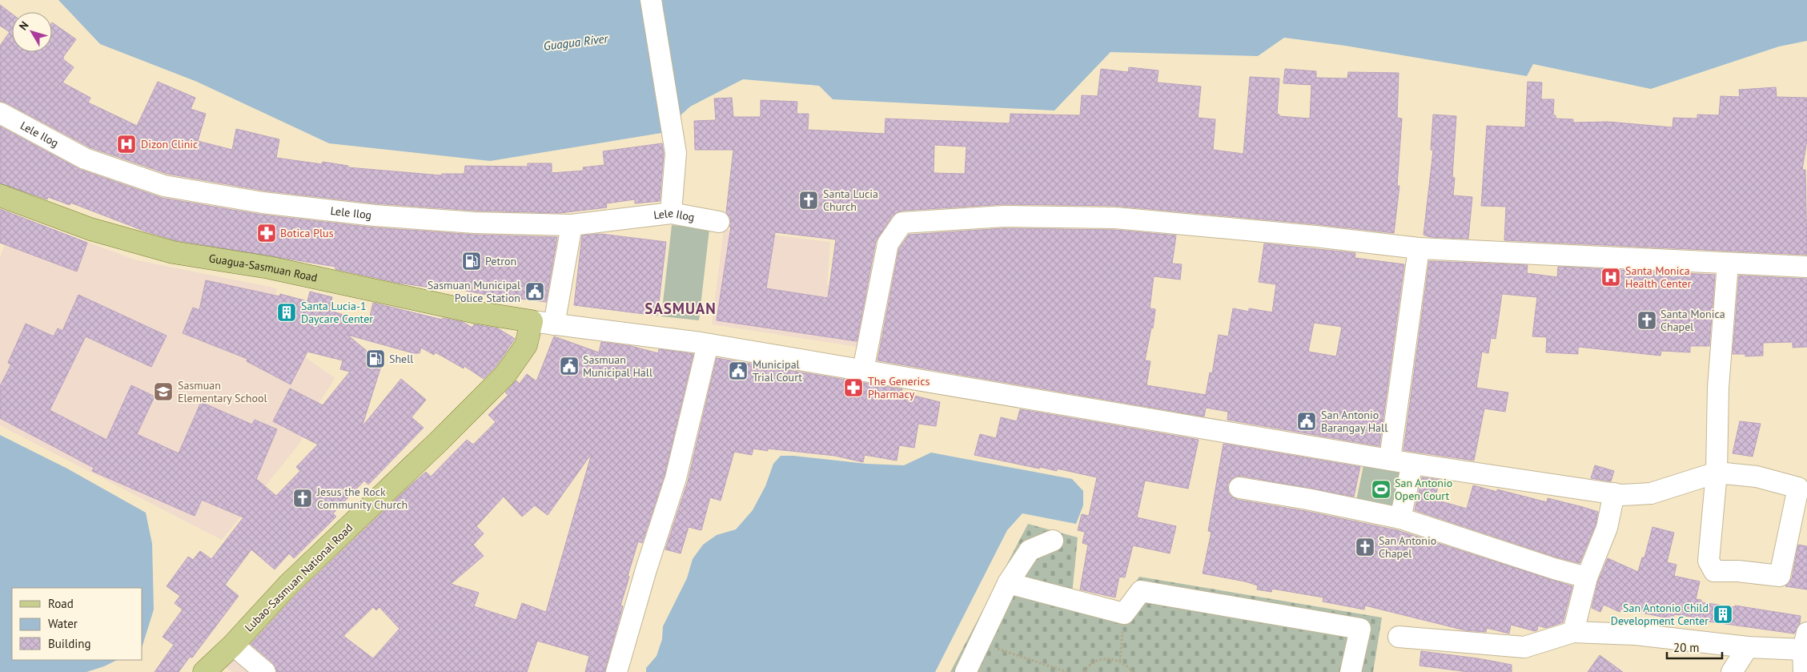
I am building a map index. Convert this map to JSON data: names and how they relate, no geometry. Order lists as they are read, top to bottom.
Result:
{
  "streets": {
    "main road": ["Guagua-Sasmuan Road", "Lubao-Sasmuan National Road"],
    "street": ["Lele Ilog"]
  },
  "crossings": [
    ["Guagua-Sasmuan Road", "Lubao-Sasmuan National Road"]
  ],
  "districts": ["SASMUAN"],
  "water": ["Guagua River"],
  "places": {
    "hospital": ["Dizon Clinic", "Santa Monica Health Center"],
    "church": [
      "Santa Lucia Church",
      "Santa Monica Chapel",
      "Jesus the Rock Community Church",
      "San Antonio Chapel"
    ],
    "pharmacy": ["Botica Plus", "The Generics Pharmacy"],
    "fuel station": ["Petron", "Shell"],
    "public building": [
      "Sasmuan Municipal Police Station",
      "Sasmuan Municipal Hall",
      "Municipal Trial Court",
      "San Antonio Barangay Hall"
    ],
    "building": ["Santa Lucia-1 Daycare Center", "San Antonio Child Development Center"],
    "school or university": ["Sasmuan Elementary School"],
    "sports": ["San Antonio Open Court"]
  },
  "legend": ["Road", "Water", "Building"],
  "scale_bar": "20 m",
  "north": "top left"
}
